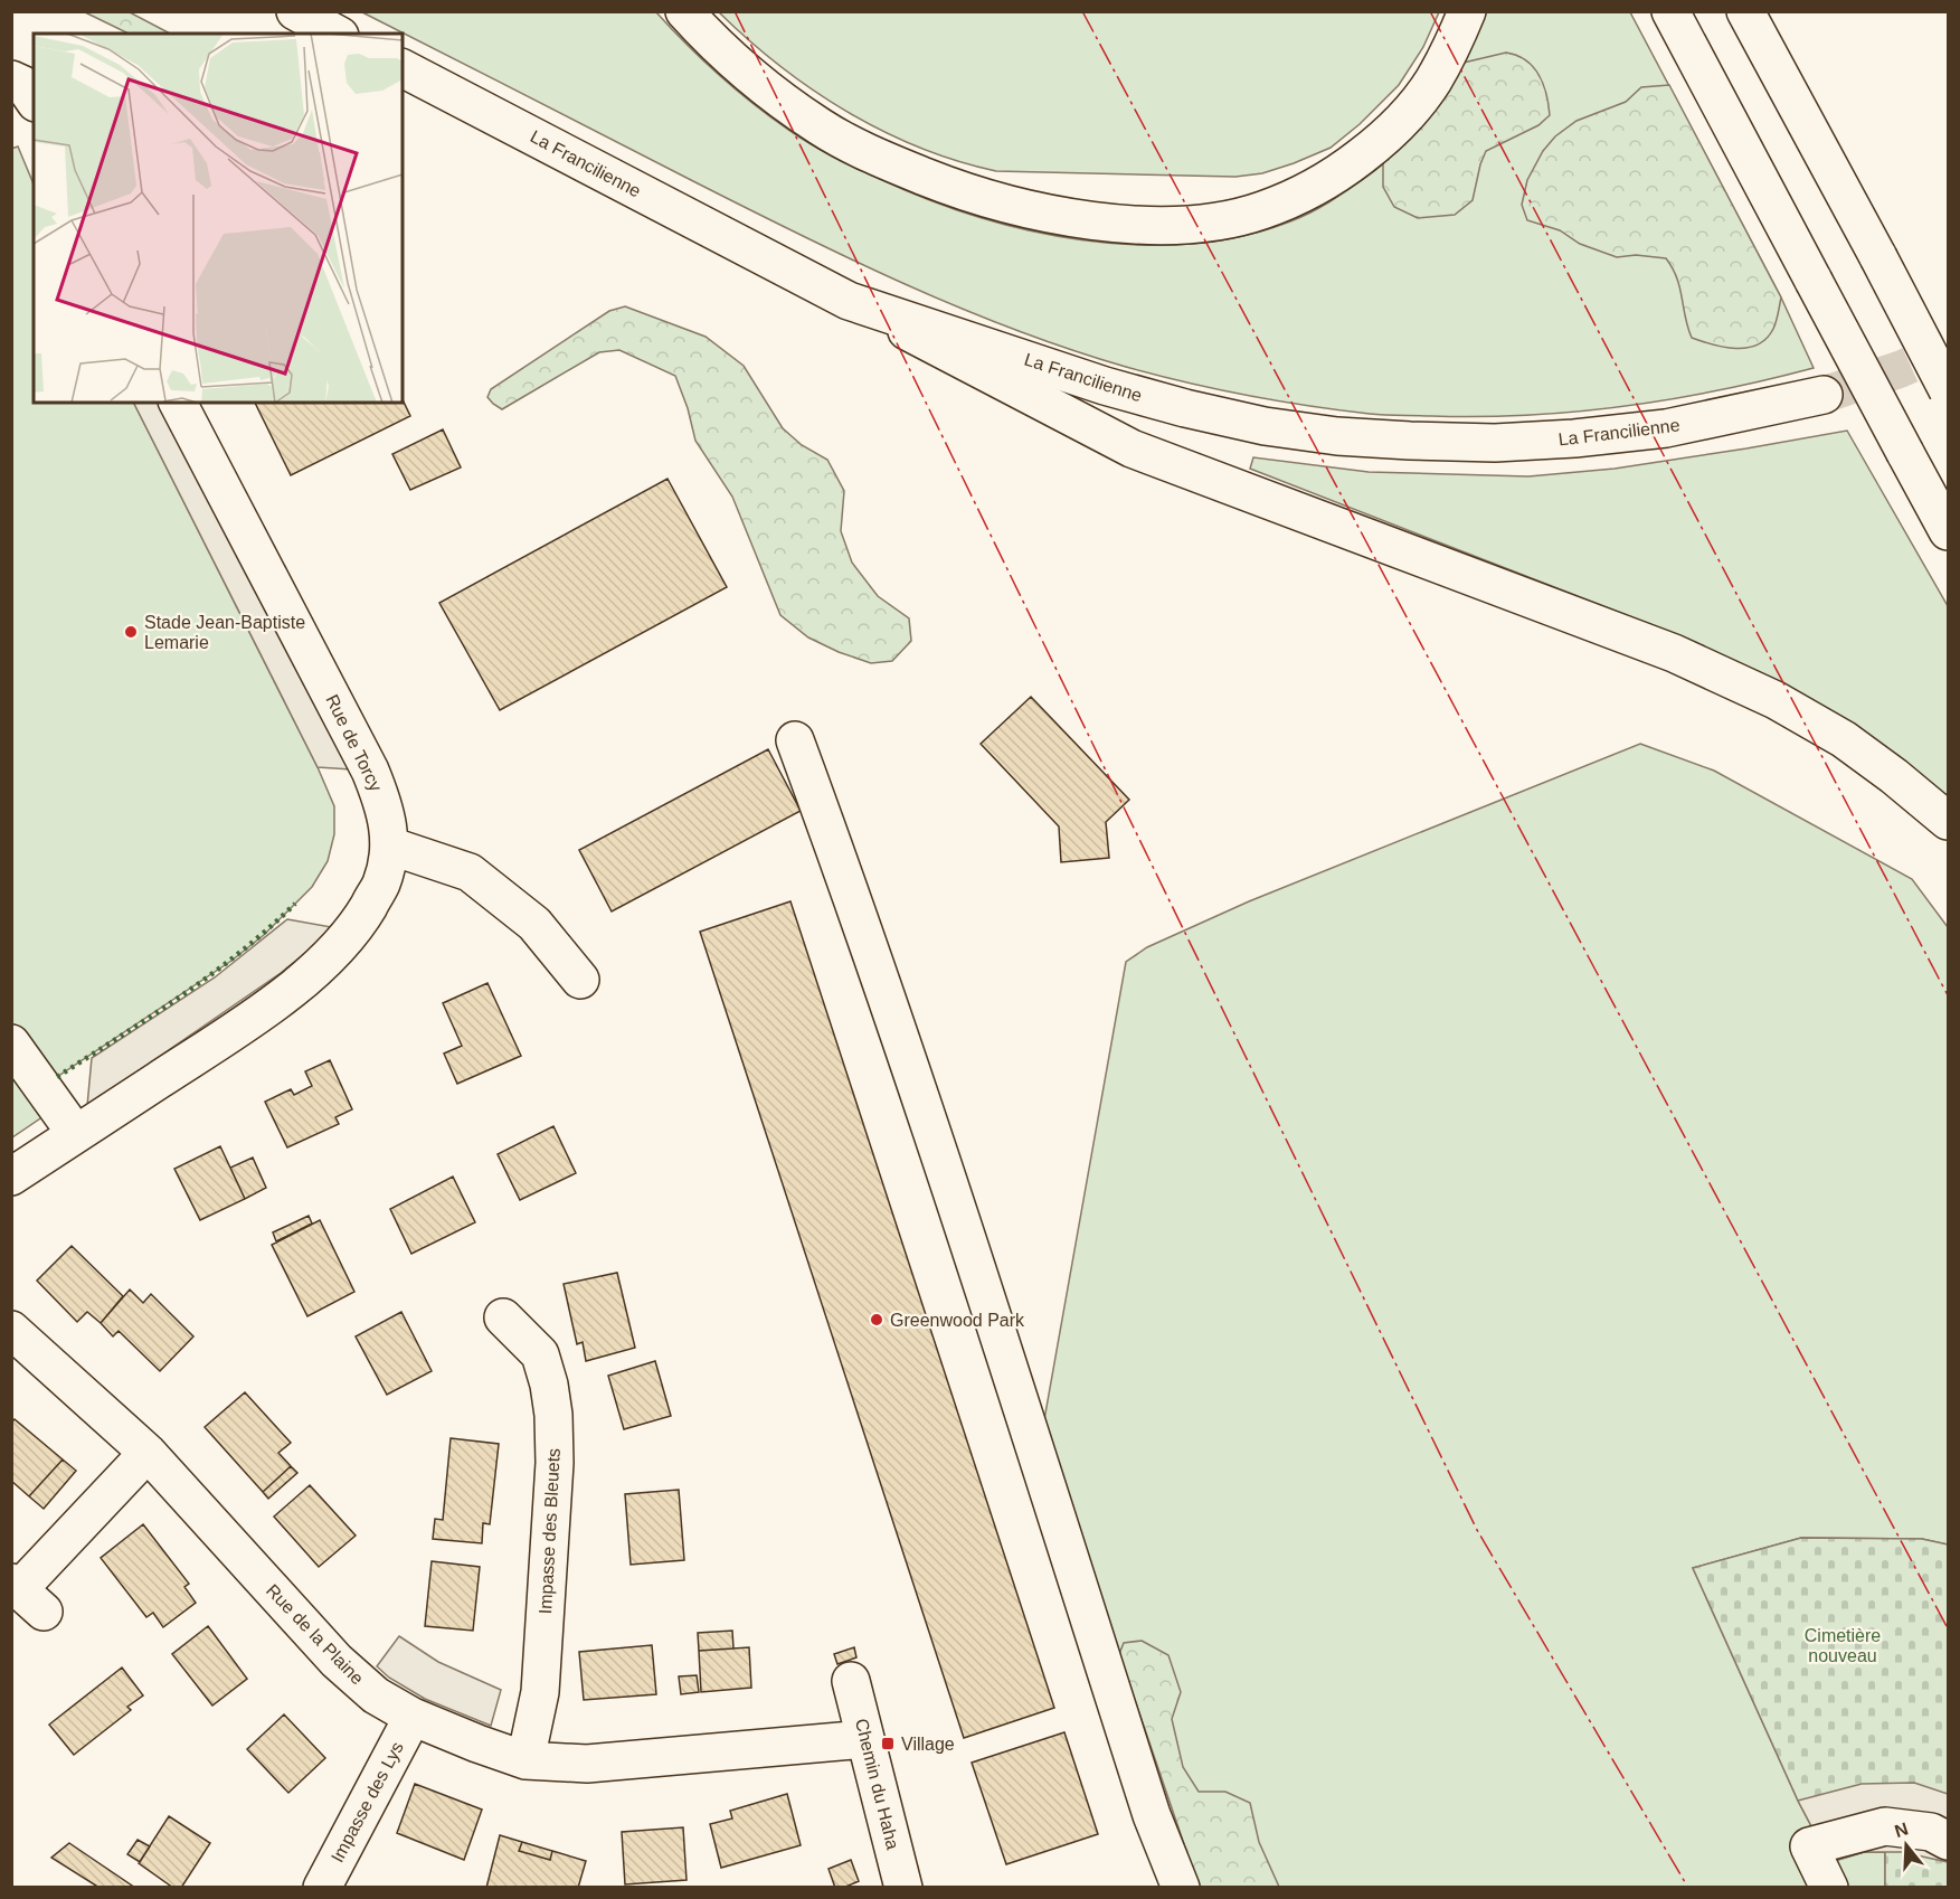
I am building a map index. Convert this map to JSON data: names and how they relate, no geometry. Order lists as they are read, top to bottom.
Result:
{
  "streets": {
    "main road": [
      "La Francilienne",
      "Rue de Torcy",
      "Impasse des Bleuets",
      "Rue de la Plaine",
      "Chemin du Haha",
      "Impasse des Lys"
    ]
  },
  "crossings": [
    ["Impasse des Bleuets", "Rue de la Plaine"],
    ["Rue de la Plaine", "Chemin du Haha"],
    ["Rue de la Plaine", "Impasse des Lys"]
  ],
  "parks": ["Cimetière nouveau"],
  "places": {
    "other": ["Stade Jean-Baptiste Lemarie", "Greenwood Park"],
    "transit": ["Village"]
  },
  "north": "top"
}
